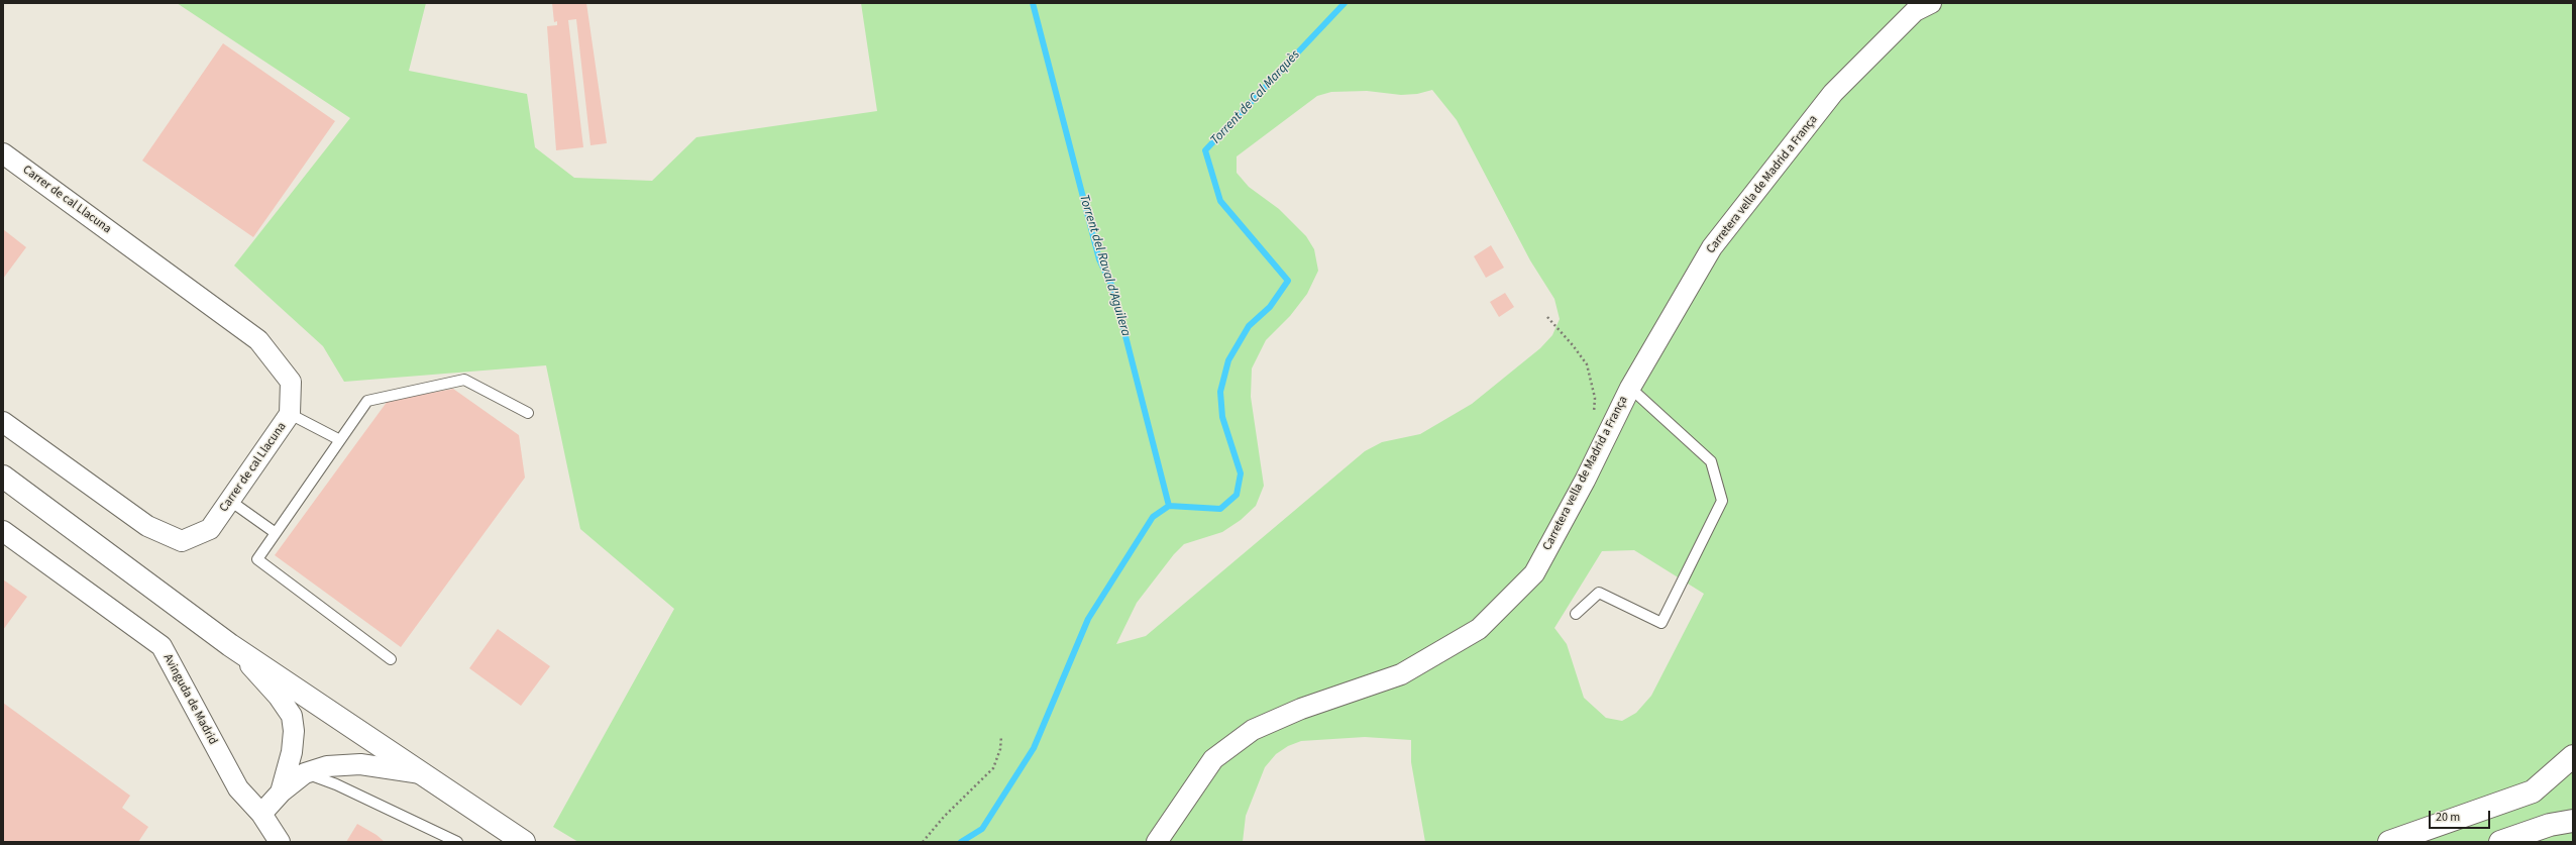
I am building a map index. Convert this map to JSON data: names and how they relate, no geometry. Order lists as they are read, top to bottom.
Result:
{
  "streets": {
    "street": ["Carretera vella de Madrid a França", "Carrer de cal Llacuna", "Avinguda de Madrid"]
  },
  "water": ["Torrent de Cal Marquès", "Torrent del Raval d'Aguilera"],
  "scale_bar": "20 m"
}
